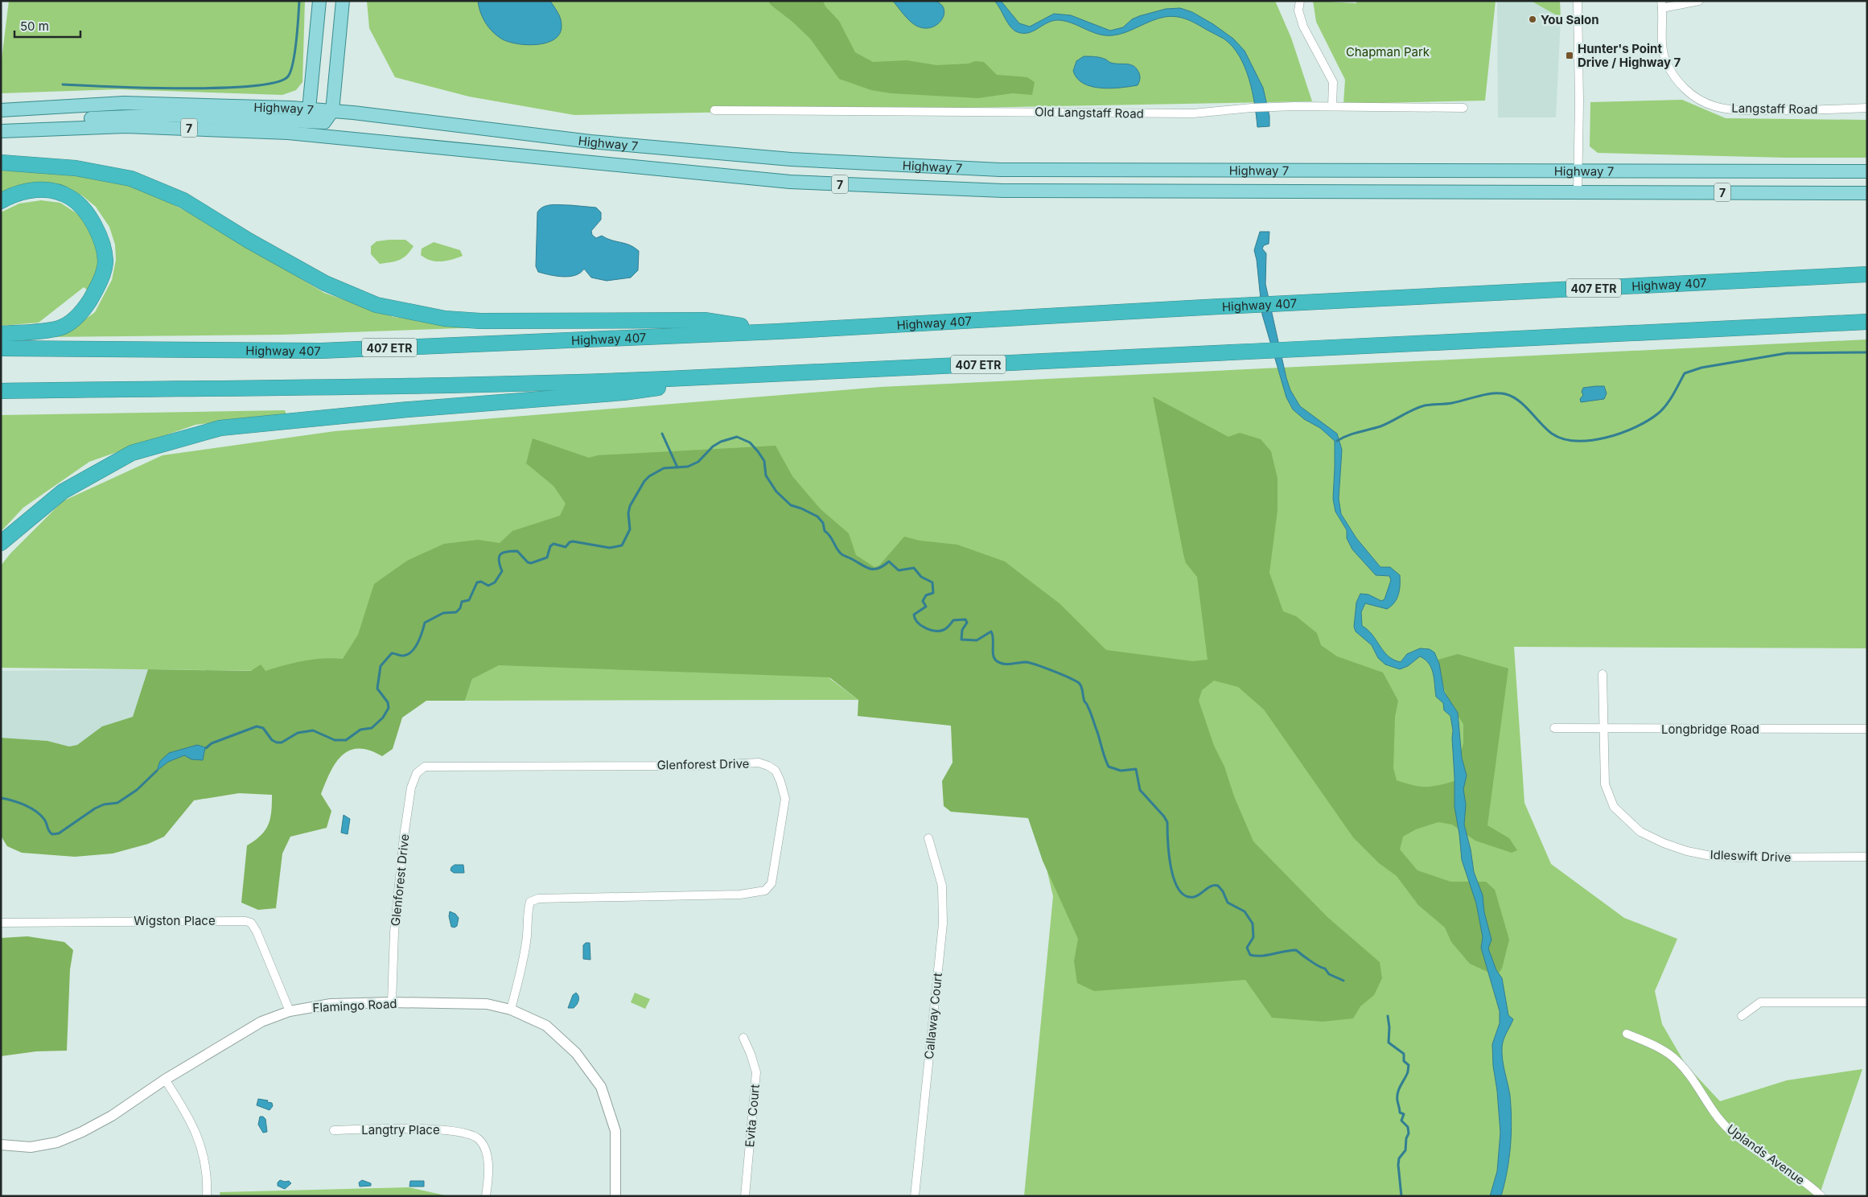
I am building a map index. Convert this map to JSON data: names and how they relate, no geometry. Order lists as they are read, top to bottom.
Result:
{
  "streets": {
    "highway": ["Highway 407", "407 ETR"],
    "main road": ["Highway 7", "7"],
    "street": [
      "Langstaff Road",
      "Old Langstaff Road",
      "Longbridge Road",
      "Glenforest Drive",
      "Idleswift Drive",
      "Wigston Place",
      "Flamingo Road",
      "Callaway Court",
      "Evita Court",
      "Langtry Place",
      "Uplands Avenue"
    ]
  },
  "crossings": [
    ["Longbridge Road", "Idleswift Drive"],
    ["Glenforest Drive", "Flamingo Road"],
    ["Wigston Place", "Flamingo Road"]
  ],
  "parks": ["Chapman Park"],
  "places": {
    "other": ["You Salon"],
    "transit": ["Hunter's Point Drive / Highway 7"]
  },
  "scale_bar": "50 m"
}
